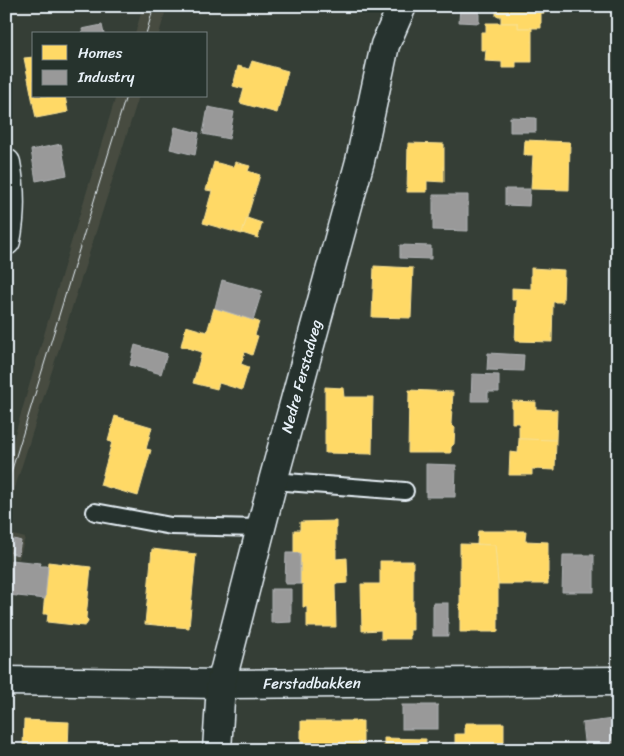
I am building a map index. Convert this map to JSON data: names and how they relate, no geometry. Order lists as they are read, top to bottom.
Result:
{
  "streets": {
    "street": ["Nedre Ferstadveg", "Ferstadbakken"]
  },
  "crossings": [
    ["Nedre Ferstadveg", "Ferstadbakken"]
  ],
  "legend": ["Homes", "Industry"]
}
